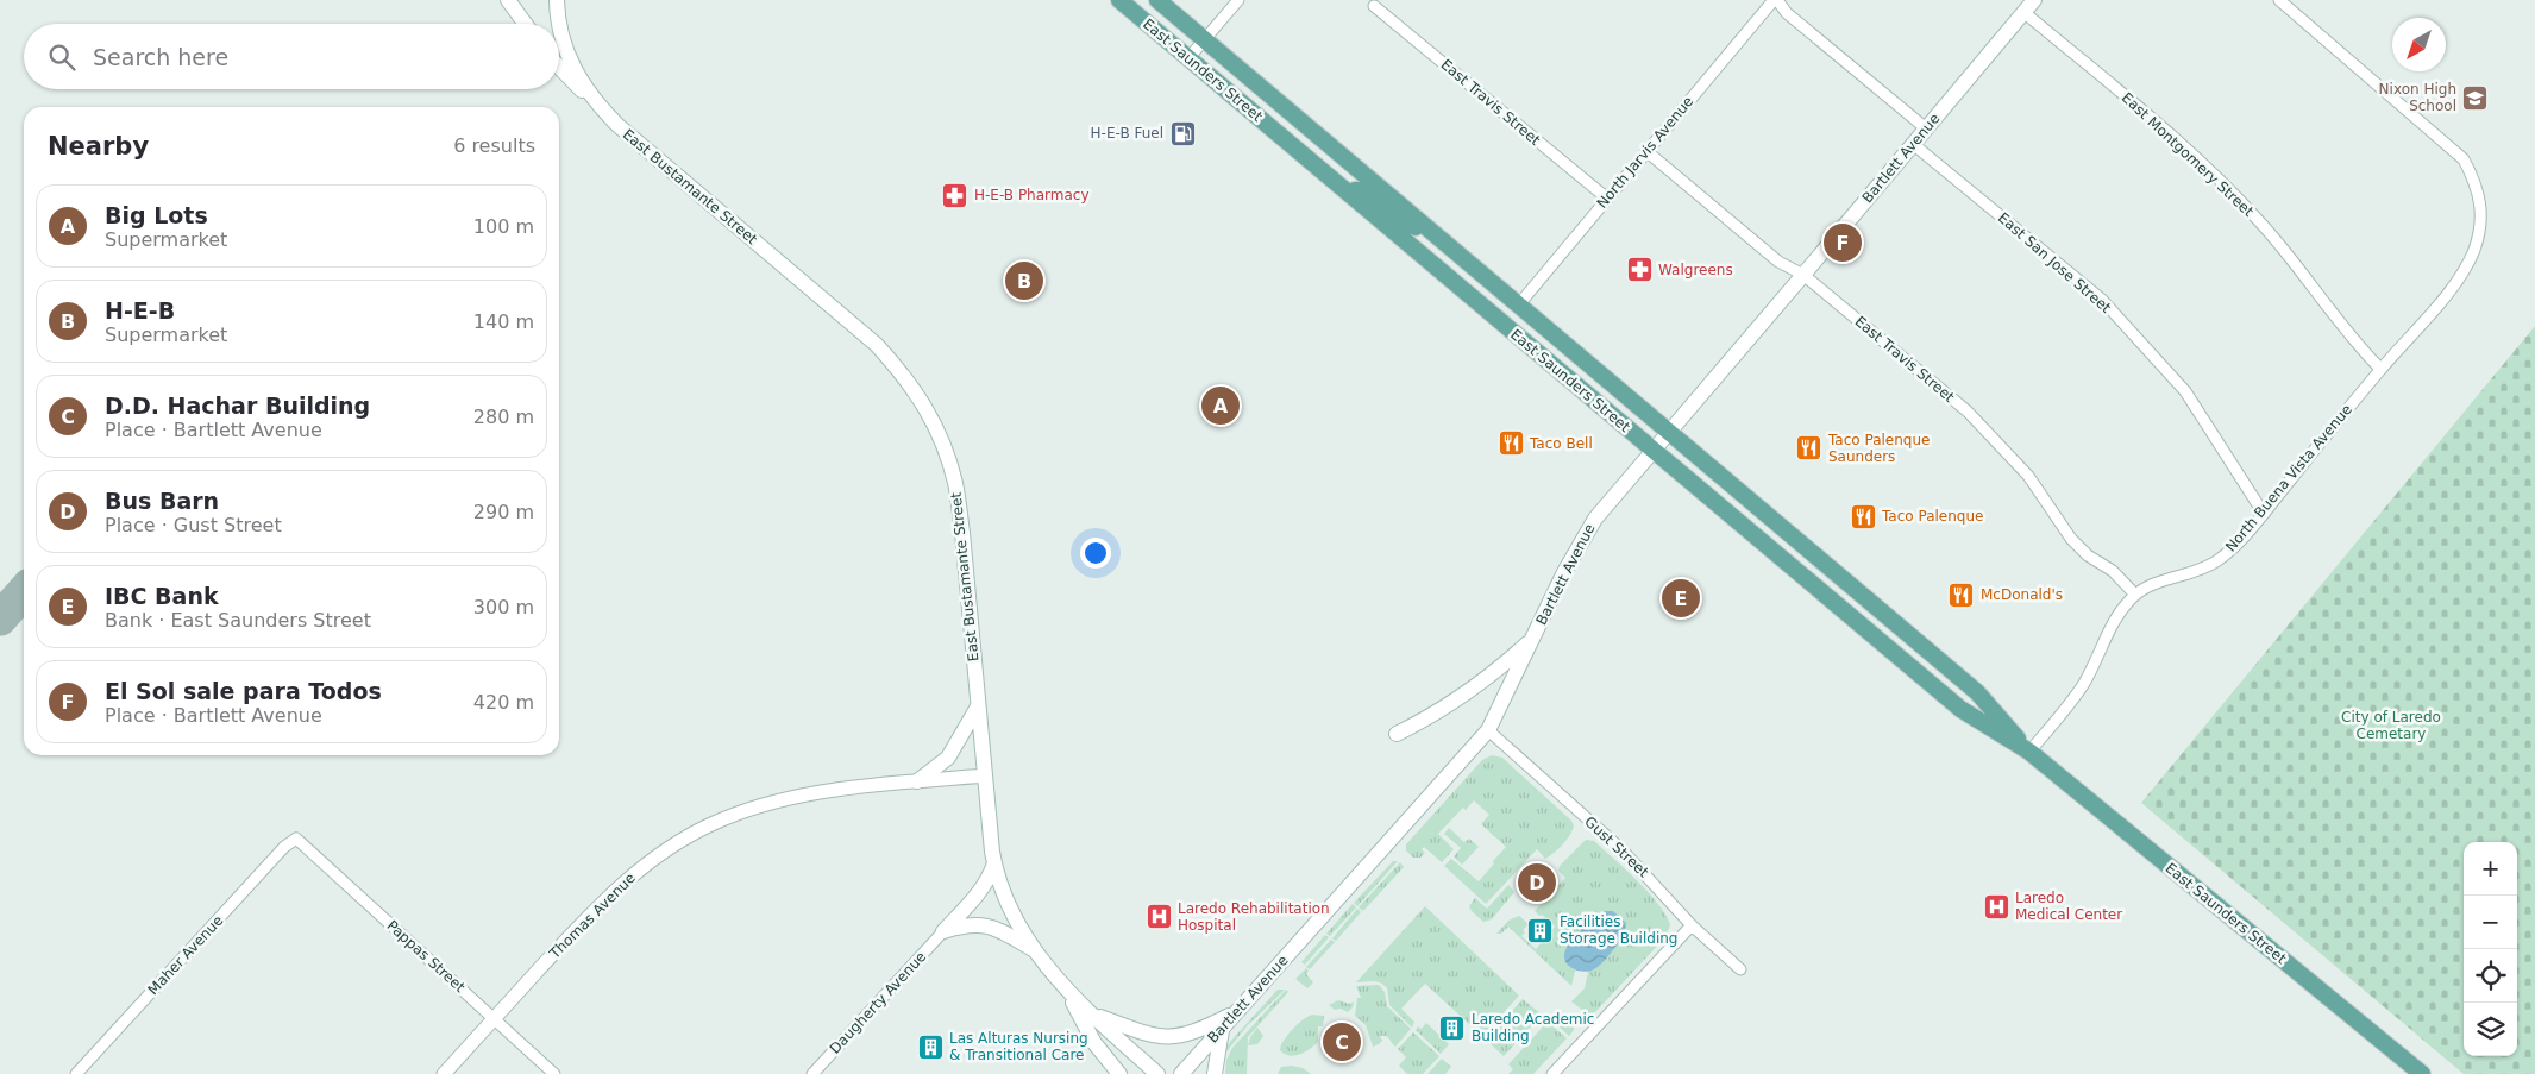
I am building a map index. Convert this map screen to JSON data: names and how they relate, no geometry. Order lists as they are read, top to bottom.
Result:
{
  "streets": {
    "main road": ["East Saunders Street", "Bartlett Avenue", "East Bustamante Street"],
    "street": [
      "East Travis Street",
      "North Jarvis Avenue",
      "East Montgomery Street",
      "East San Jose Street",
      "North Buena Vista Avenue",
      "Gust Street",
      "Thomas Avenue",
      "Maher Avenue",
      "Pappas Street",
      "Daugherty Avenue"
    ]
  },
  "crossings": [
    ["East Saunders Street", "North Jarvis Avenue"],
    ["East Saunders Street", "Bartlett Avenue"],
    ["East Saunders Street", "North Buena Vista Avenue"],
    ["East Travis Street", "North Jarvis Avenue"],
    ["East Travis Street", "Bartlett Avenue"],
    ["East Travis Street", "North Buena Vista Avenue"],
    ["East Montgomery Street", "Bartlett Avenue"],
    ["East Montgomery Street", "North Buena Vista Avenue"],
    ["Bartlett Avenue", "East San Jose Street"],
    ["Bartlett Avenue", "Gust Street"],
    ["East Bustamante Street", "Thomas Avenue"],
    ["East San Jose Street", "North Buena Vista Avenue"],
    ["Thomas Avenue", "Pappas Street"],
    ["Maher Avenue", "Pappas Street"]
  ],
  "parks": ["City of Laredo Cemetary"],
  "places": {
    "school or university": ["Nixon High School"],
    "fuel station": ["H-E-B Fuel"],
    "pharmacy": ["H-E-B Pharmacy", "Walgreens"],
    "restaurant": [
      "Taco Bell",
      "Taco Palenque Saunders",
      "Taco Palenque",
      "McDonald's"
    ],
    "hospital": ["Laredo Medical Center", "Laredo Rehabilitation Hospital"],
    "building": ["Facilities Storage Building", "Laredo Academic Building", "Las Alturas Nursing & Transitional Care"]
  },
  "north": "bottom left",
  "page": {
    "search": "Search here",
    "heading": ["Nearby", "6 results"],
    "list": [
      {
        "mark": "A",
        "name": "Big Lots",
        "note": "Supermarket",
        "value": "100 m"
      },
      {
        "mark": "B",
        "name": "H-E-B",
        "note": "Supermarket",
        "value": "140 m"
      },
      {
        "mark": "C",
        "name": "D.D. Hachar Building",
        "note": "Place · Bartlett Avenue",
        "value": "280 m"
      },
      {
        "mark": "D",
        "name": "Bus Barn",
        "note": "Place · Gust Street",
        "value": "290 m"
      },
      {
        "mark": "E",
        "name": "IBC Bank",
        "note": "Bank · East Saunders Street",
        "value": "300 m"
      },
      {
        "mark": "F",
        "name": "El Sol sale para Todos",
        "note": "Place · Bartlett Avenue",
        "value": "420 m"
      }
    ],
    "pins": [
      "F",
      "B",
      "A",
      "E",
      "D",
      "C"
    ],
    "map_buttons": ["+", "−"]
  }
}
